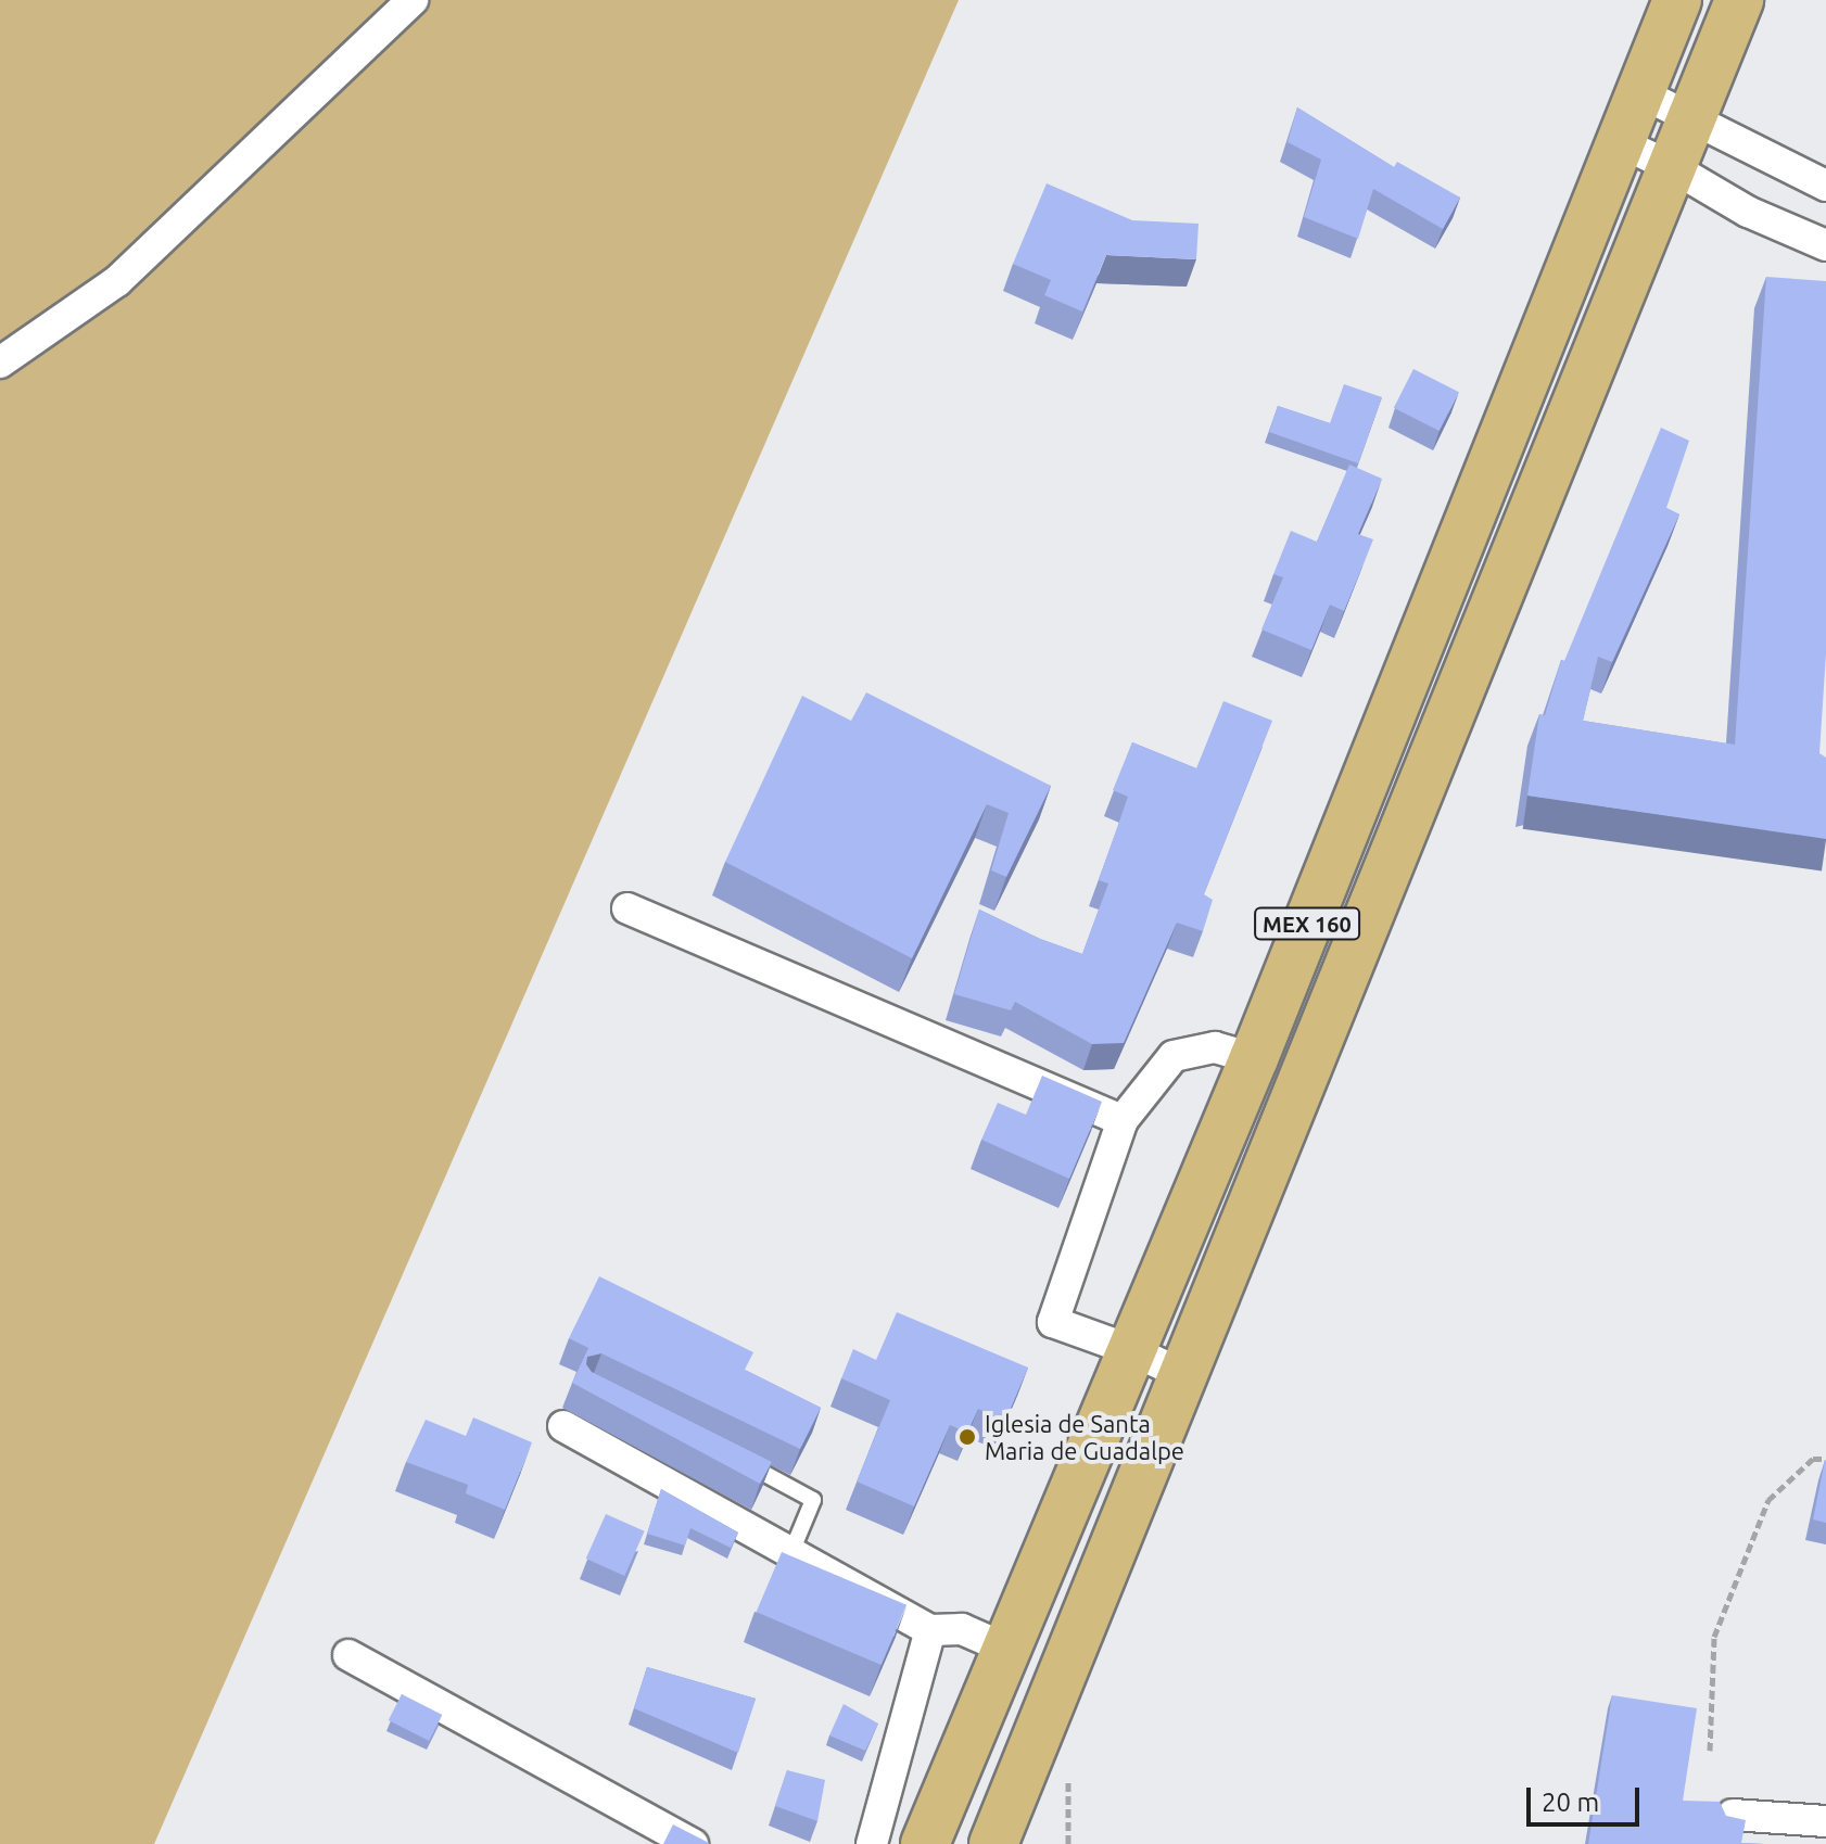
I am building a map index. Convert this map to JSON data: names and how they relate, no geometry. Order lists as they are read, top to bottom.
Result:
{
  "streets": {
    "main road": ["MEX 160"]
  },
  "places": ["Iglesia de Santa Maria de Guadalpe"],
  "scale_bar": "20 m"
}
